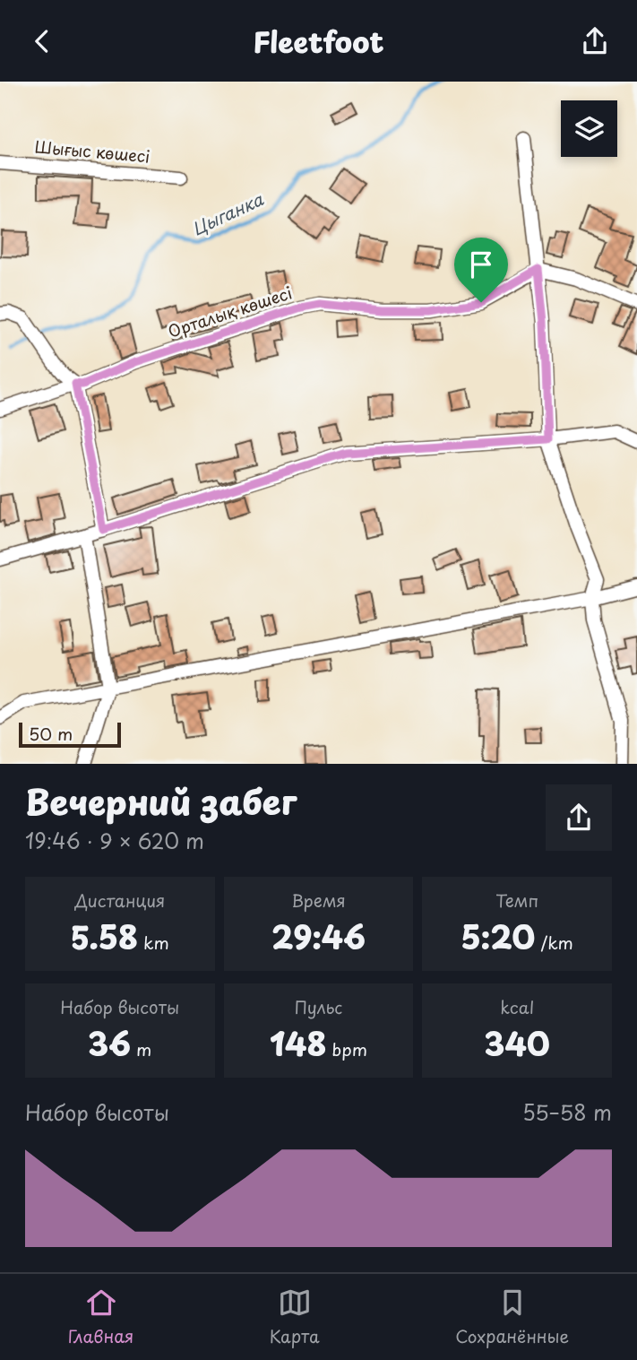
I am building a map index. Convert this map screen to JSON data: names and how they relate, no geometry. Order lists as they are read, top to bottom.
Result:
{
  "streets": {
    "street": ["Шығыс көшесі", "Орталық көшесі"]
  },
  "water": ["Цыганка"],
  "scale_bar": "50 m",
  "page": {
    "header": "Fleetfoot",
    "scale": "50 m",
    "heading": ["Вечерний забег", "19:46 · 9 × 620 m"],
    "stats": [
      ["Дистанция", "5.58 km"],
      ["Время", "29:46"],
      ["Темп", "5:20 /km"],
      ["Набор высоты", "36 m"],
      ["Пульс", "148 bpm"],
      ["kcal", "340"]
    ],
    "chart": ["Набор высоты", "55–58 m"],
    "tabs": ["Главная", "Карта", "Сохранённые"]
  }
}
